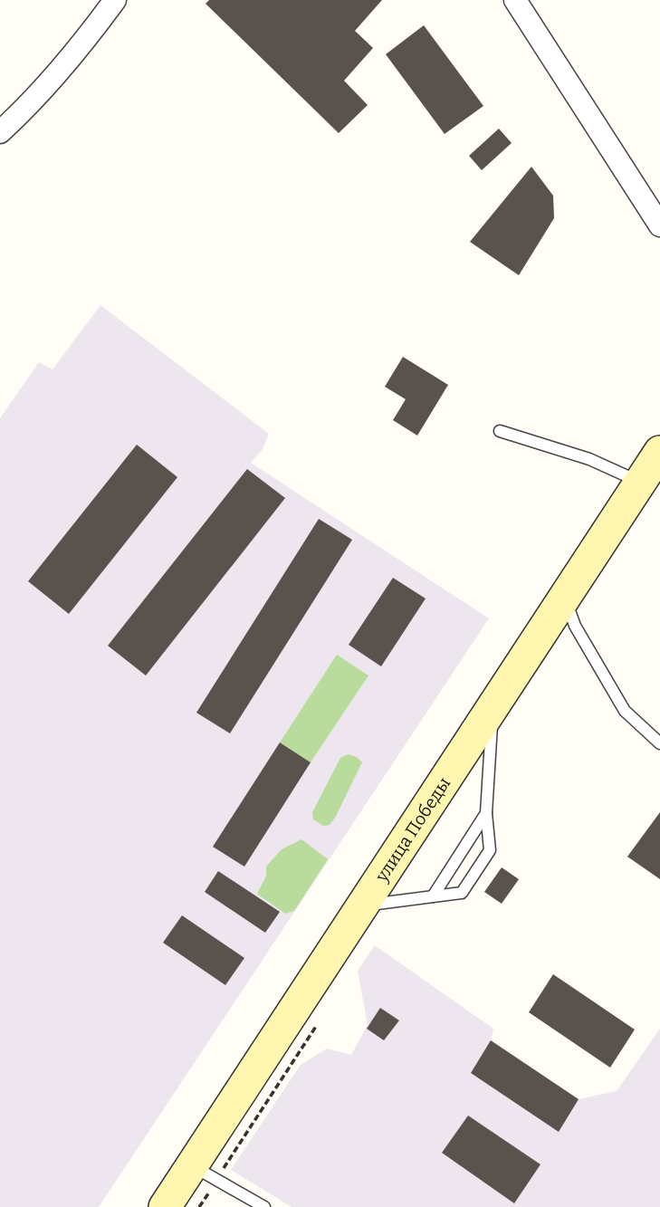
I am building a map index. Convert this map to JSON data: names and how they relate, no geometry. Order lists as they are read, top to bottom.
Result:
{
  "streets": {
    "main road": ["улица Победы"]
  }
}
